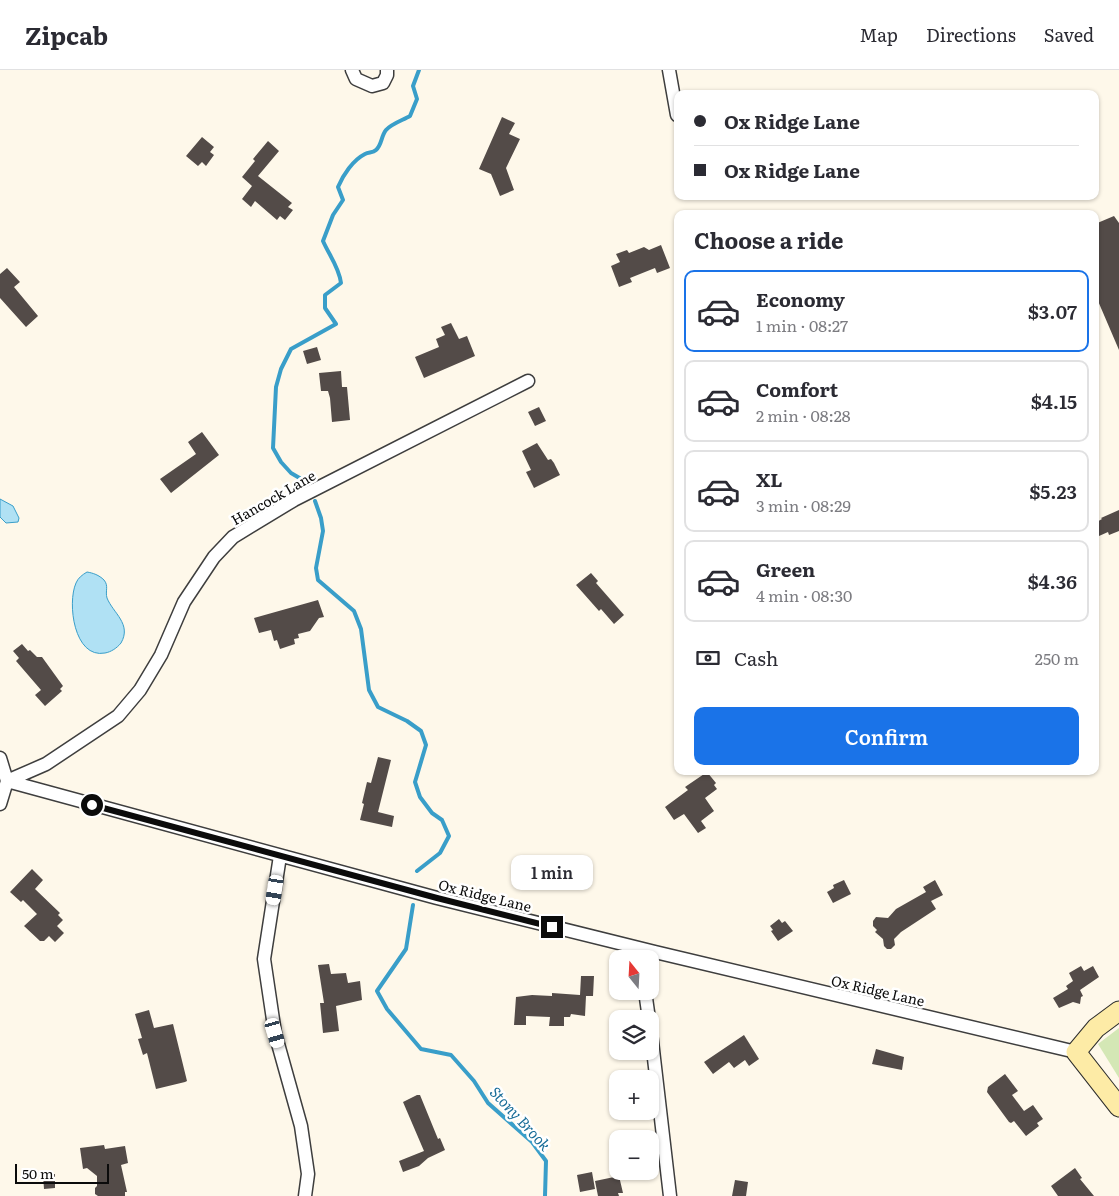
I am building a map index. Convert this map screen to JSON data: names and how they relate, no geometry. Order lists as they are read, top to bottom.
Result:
{
  "streets": {
    "street": ["Hancock Lane", "Ox Ridge Lane"]
  },
  "crossings": [
    ["Hancock Lane", "Ox Ridge Lane"]
  ],
  "water": ["Stony Brook"],
  "scale_bar": "50 m",
  "north": "top",
  "page": {
    "header": "Zipcab",
    "nav": ["Map", "Directions", "Saved"],
    "banner": ["Ox Ridge Lane", "Ox Ridge Lane"],
    "heading": "Choose a ride",
    "list": [
      {
        "name": "Economy",
        "note": "1 min · 08:27",
        "value": "$3.07"
      },
      {
        "name": "Comfort",
        "note": "2 min · 08:28",
        "value": "$4.15"
      },
      {
        "name": "XL",
        "note": "3 min · 08:29",
        "value": "$5.23"
      },
      {
        "name": "Green",
        "note": "4 min · 08:30",
        "value": "$4.36"
      }
    ],
    "pay": ["Cash", "250 m"],
    "buttons": "Confirm",
    "bubble": "1 min",
    "map_buttons": ["+", "−"],
    "scale": "50 m"
  }
}
